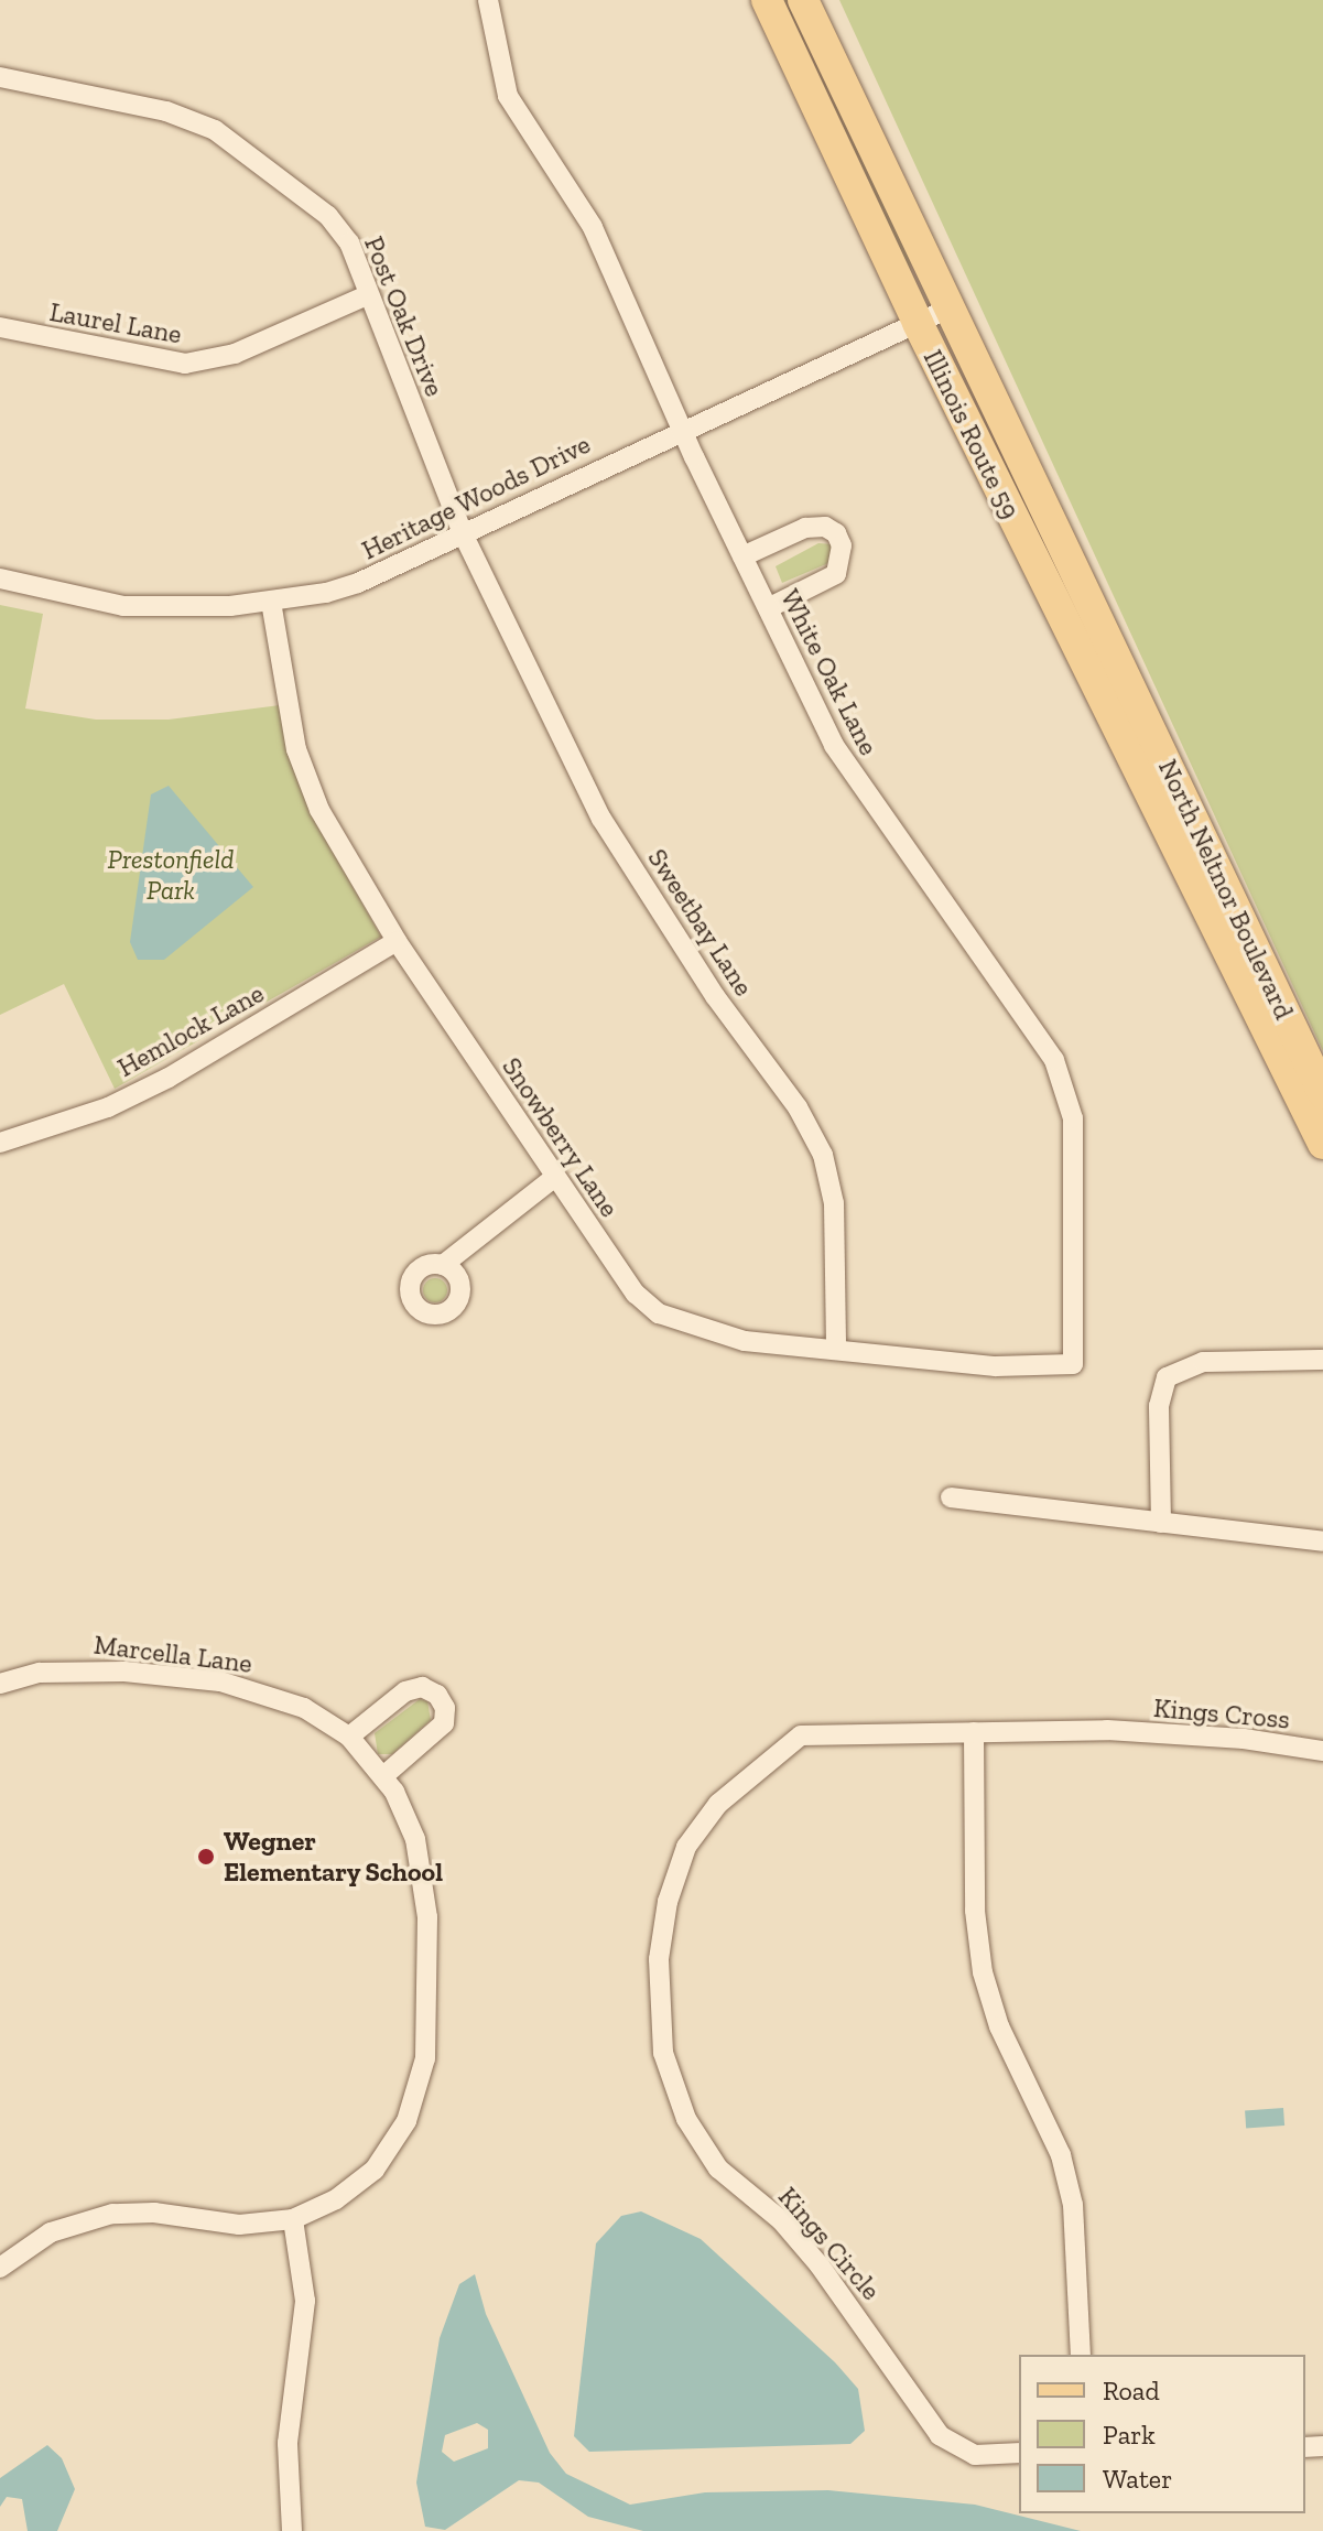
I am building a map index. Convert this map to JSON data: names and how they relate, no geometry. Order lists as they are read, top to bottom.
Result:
{
  "streets": {
    "main road": ["Illinois Route 59", "North Neltnor Boulevard"],
    "street": [
      "Post Oak Drive",
      "Laurel Lane",
      "Heritage Woods Drive",
      "White Oak Lane",
      "Sweetbay Lane",
      "Hemlock Lane",
      "Snowberry Lane",
      "Marcella Lane",
      "Kings Cross",
      "Kings Circle"
    ]
  },
  "crossings": [
    ["Post Oak Drive", "Laurel Lane"],
    ["Post Oak Drive", "Heritage Woods Drive"],
    ["Post Oak Drive", "Sweetbay Lane"],
    ["Illinois Route 59", "Heritage Woods Drive"],
    ["Illinois Route 59", "North Neltnor Boulevard"],
    ["Heritage Woods Drive", "White Oak Lane"],
    ["Heritage Woods Drive", "Sweetbay Lane"],
    ["Heritage Woods Drive", "Snowberry Lane"],
    ["White Oak Lane", "Snowberry Lane"],
    ["Sweetbay Lane", "Snowberry Lane"],
    ["Hemlock Lane", "Snowberry Lane"],
    ["Kings Cross", "Kings Circle"]
  ],
  "parks": ["Prestonfield Park"],
  "places": ["Wegner Elementary School"],
  "legend": ["Road", "Park", "Water"]
}
